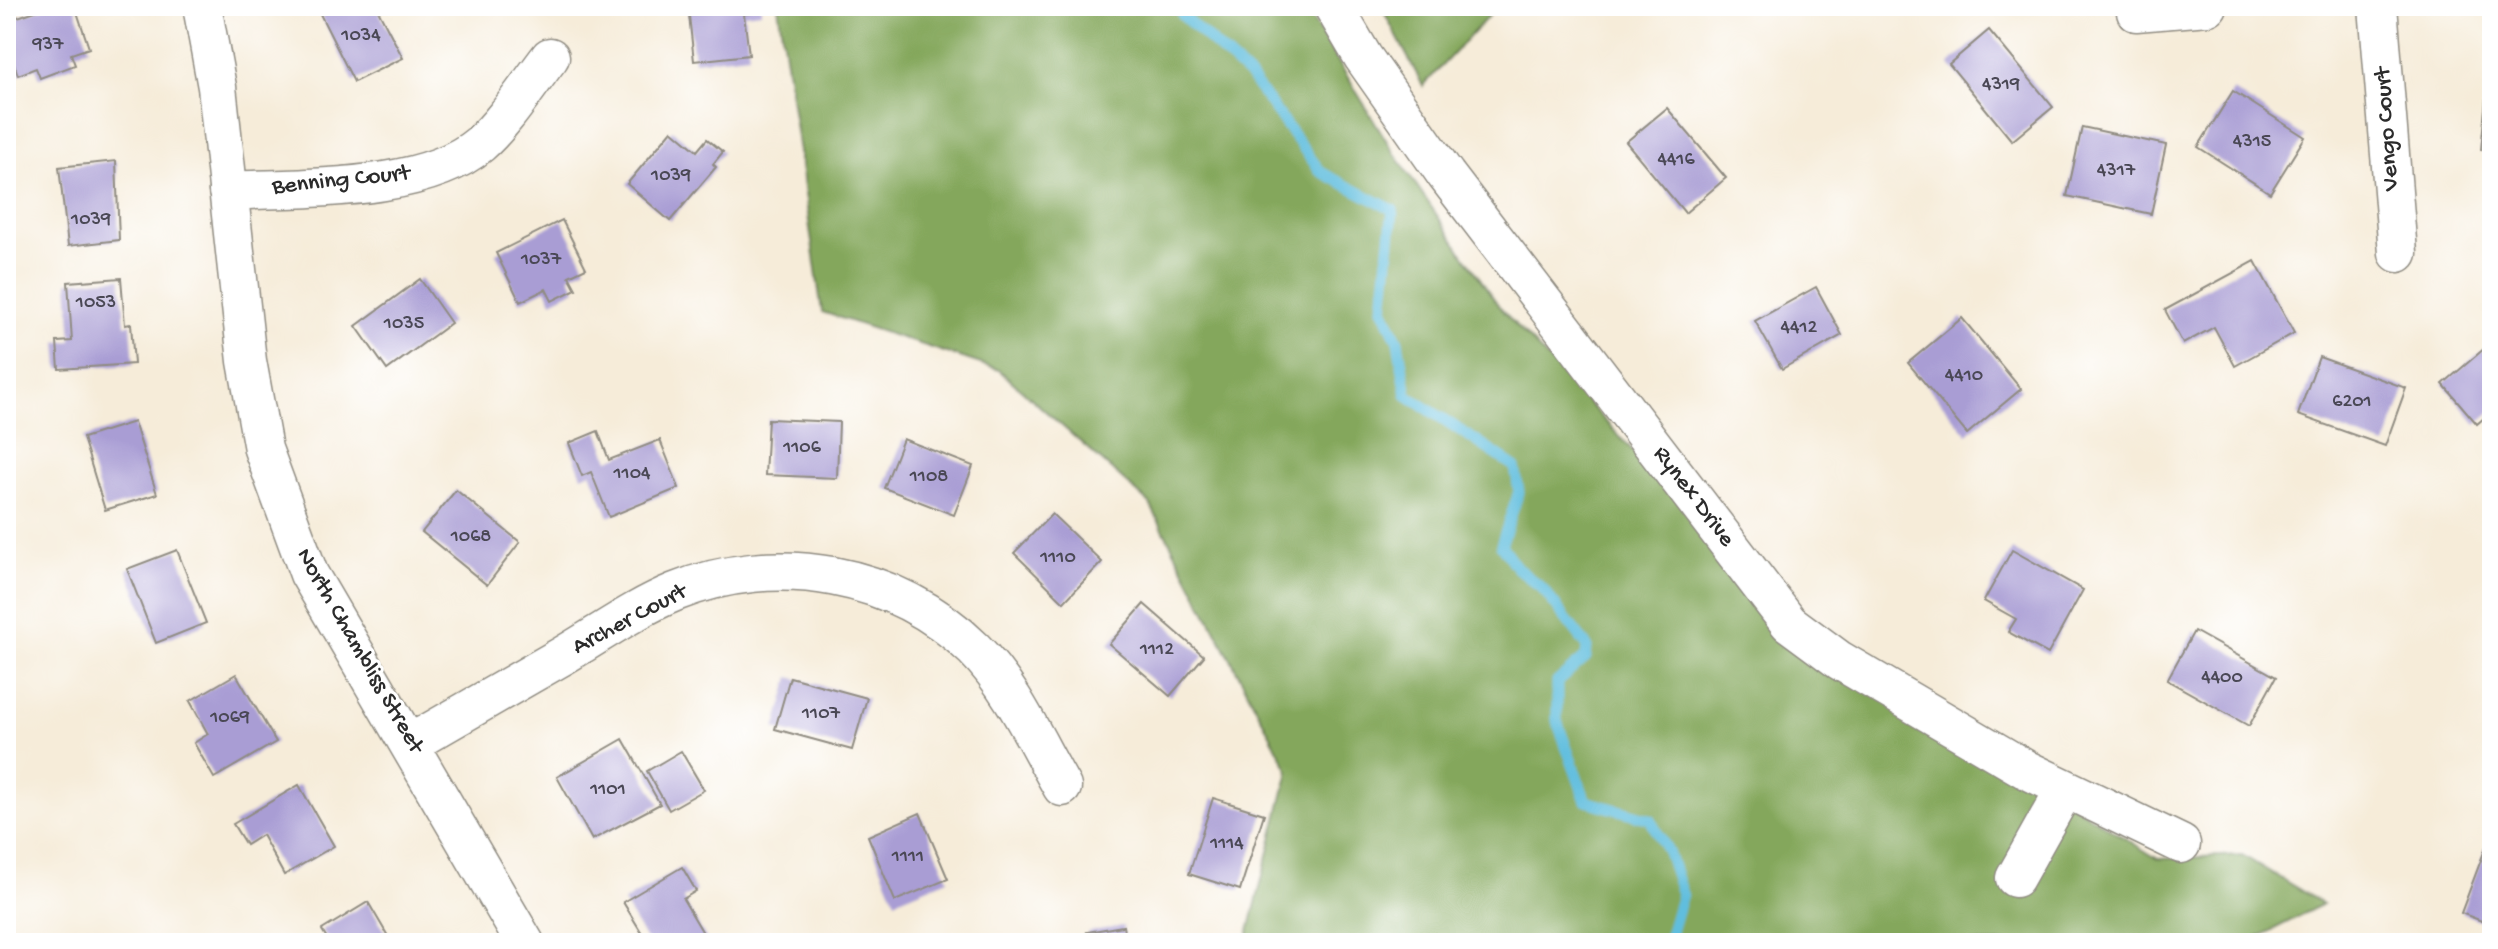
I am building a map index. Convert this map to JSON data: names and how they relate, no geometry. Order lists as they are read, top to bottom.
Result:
{
  "streets": {
    "street": [
      "Vengo Court",
      "Benning Court",
      "Rynex Drive",
      "Archer Court",
      "North Chambliss Street"
    ]
  },
  "crossings": [
    ["Benning Court", "North Chambliss Street"],
    ["Archer Court", "North Chambliss Street"]
  ],
  "house_numbers": [
    "1034",
    "937",
    "4319",
    "4315",
    "4416",
    "4317",
    "1039",
    "1039",
    "1037",
    "1053",
    "1035",
    "4412",
    "4410",
    "6201",
    "1106",
    "1104",
    "1108",
    "1068",
    "1110",
    "1112",
    "4400",
    "1107",
    "1069",
    "1101",
    "1114",
    "1111"
  ]
}
